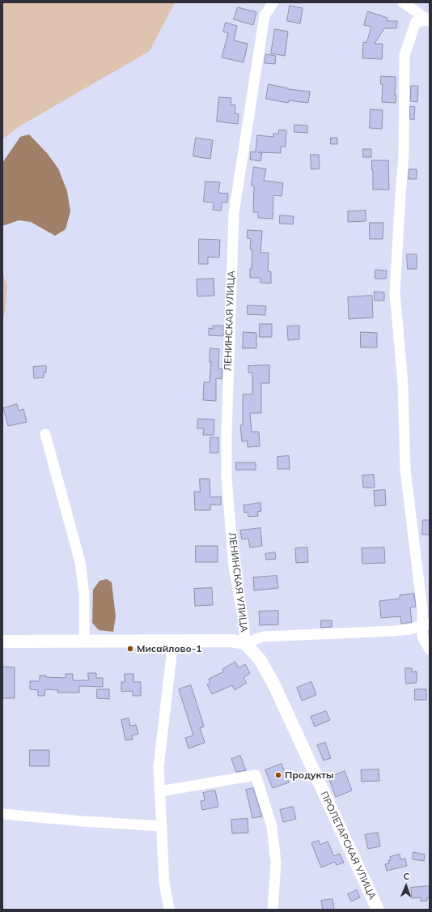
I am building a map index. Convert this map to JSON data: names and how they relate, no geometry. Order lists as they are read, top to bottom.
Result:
{
  "streets": {
    "main road": ["ПРОЛЕТАРСКАЯ УЛИЦА"],
    "street": ["ЛЕНИНСКАЯ УЛИЦА"]
  },
  "crossings": [
    ["ЛЕНИНСКАЯ УЛИЦА", "ПРОЛЕТАРСКАЯ УЛИЦА"]
  ],
  "places": ["Мисайлово-1", "Продукты"],
  "north": "top"
}
